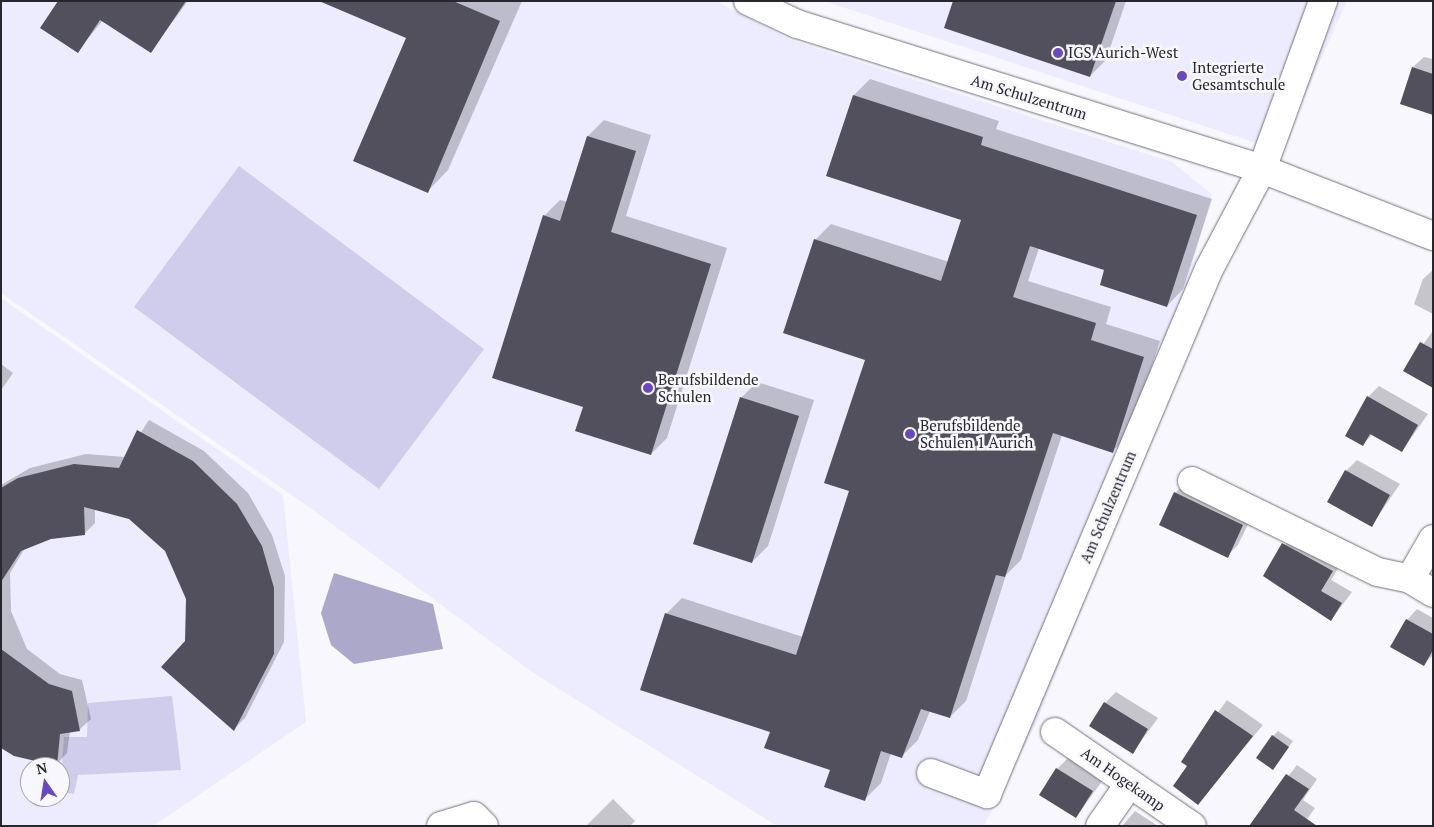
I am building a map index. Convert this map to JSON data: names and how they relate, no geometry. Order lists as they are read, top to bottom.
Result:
{
  "streets": {
    "street": ["Am Schulzentrum", "Am Hogekamp"]
  },
  "places": [
    "IGS Aurich-West",
    "Integrierte Gesamtschule",
    "Berufsbildende Schulen",
    "Berufsbildende Schulen 1 Aurich"
  ],
  "north": "top"
}
